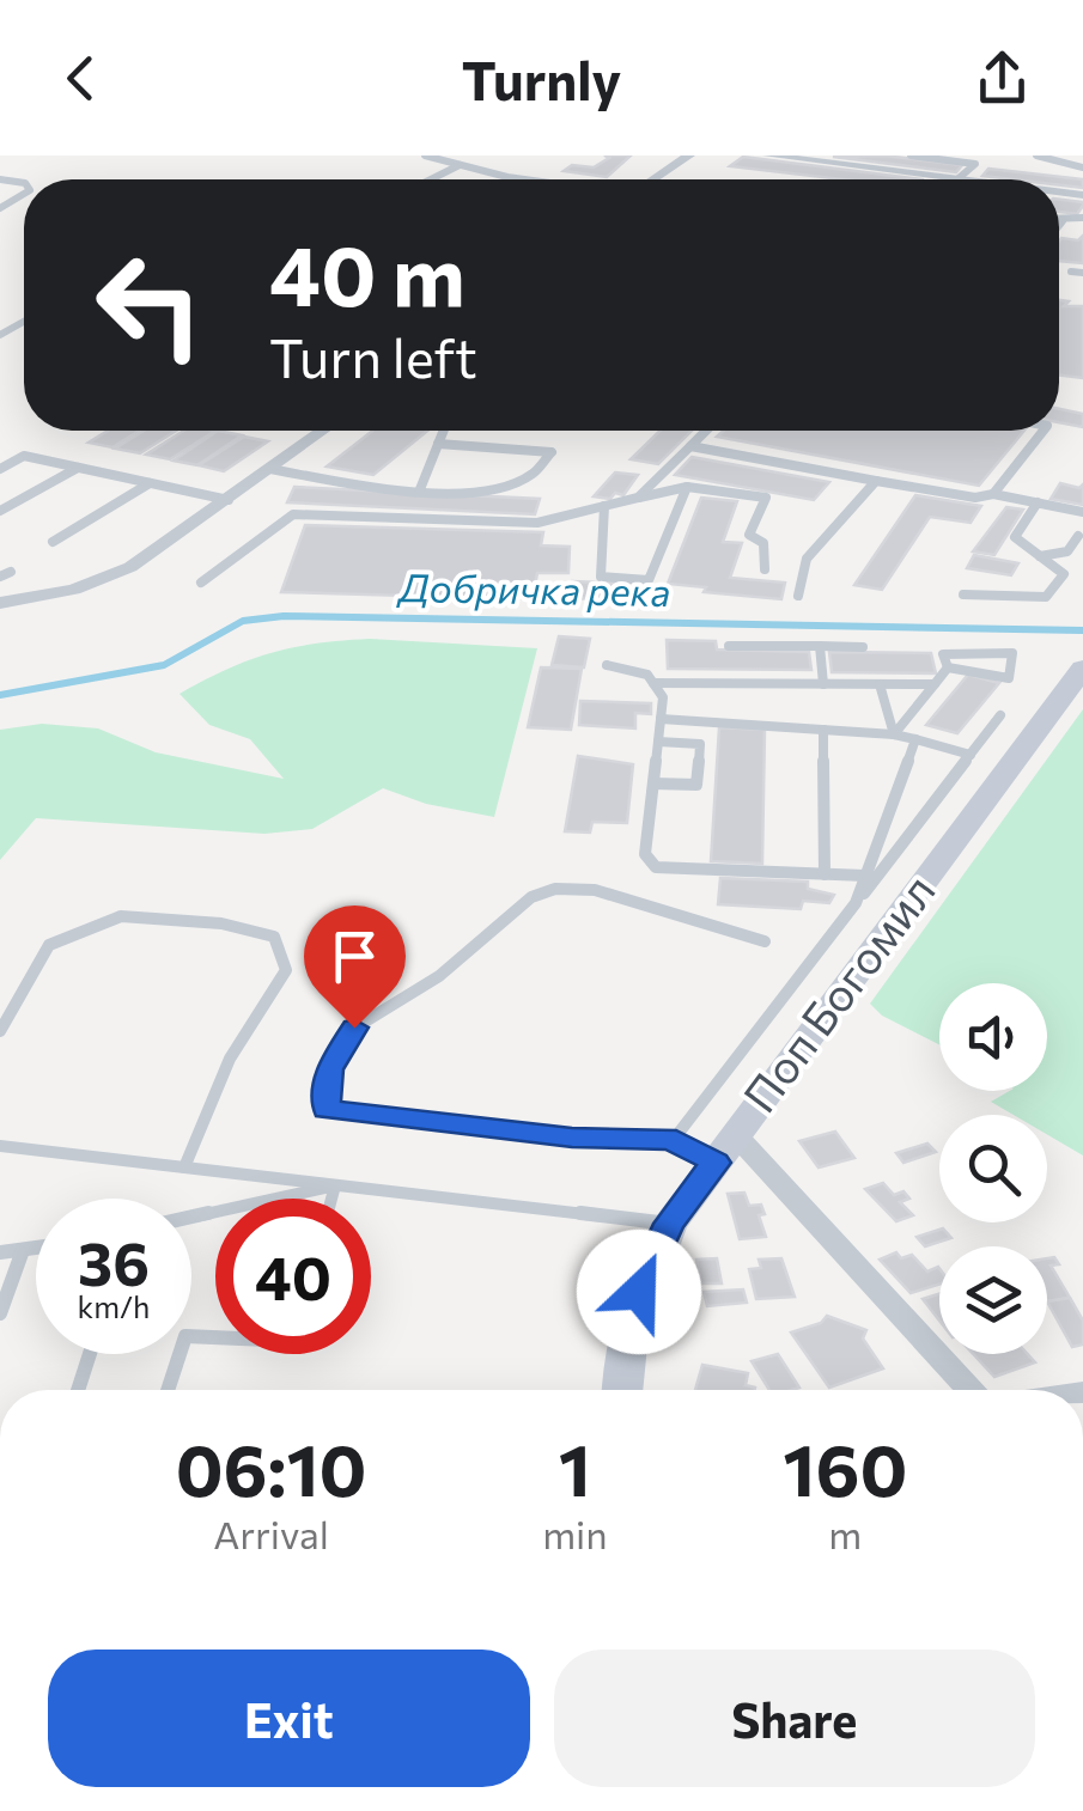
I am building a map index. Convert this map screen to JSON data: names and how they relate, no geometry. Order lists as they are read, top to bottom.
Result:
{
  "streets": {
    "street": ["Поп Богомил"]
  },
  "water": ["Добричка река"],
  "page": {
    "header": "Turnly",
    "turn": ["40 m", "Turn left"],
    "speed": "36 km/h",
    "limit": "40",
    "eta": [
      "06:10",
      "Arrival",
      "1",
      "min",
      "160",
      "m"
    ],
    "buttons": ["Exit", "Share"]
  }
}
